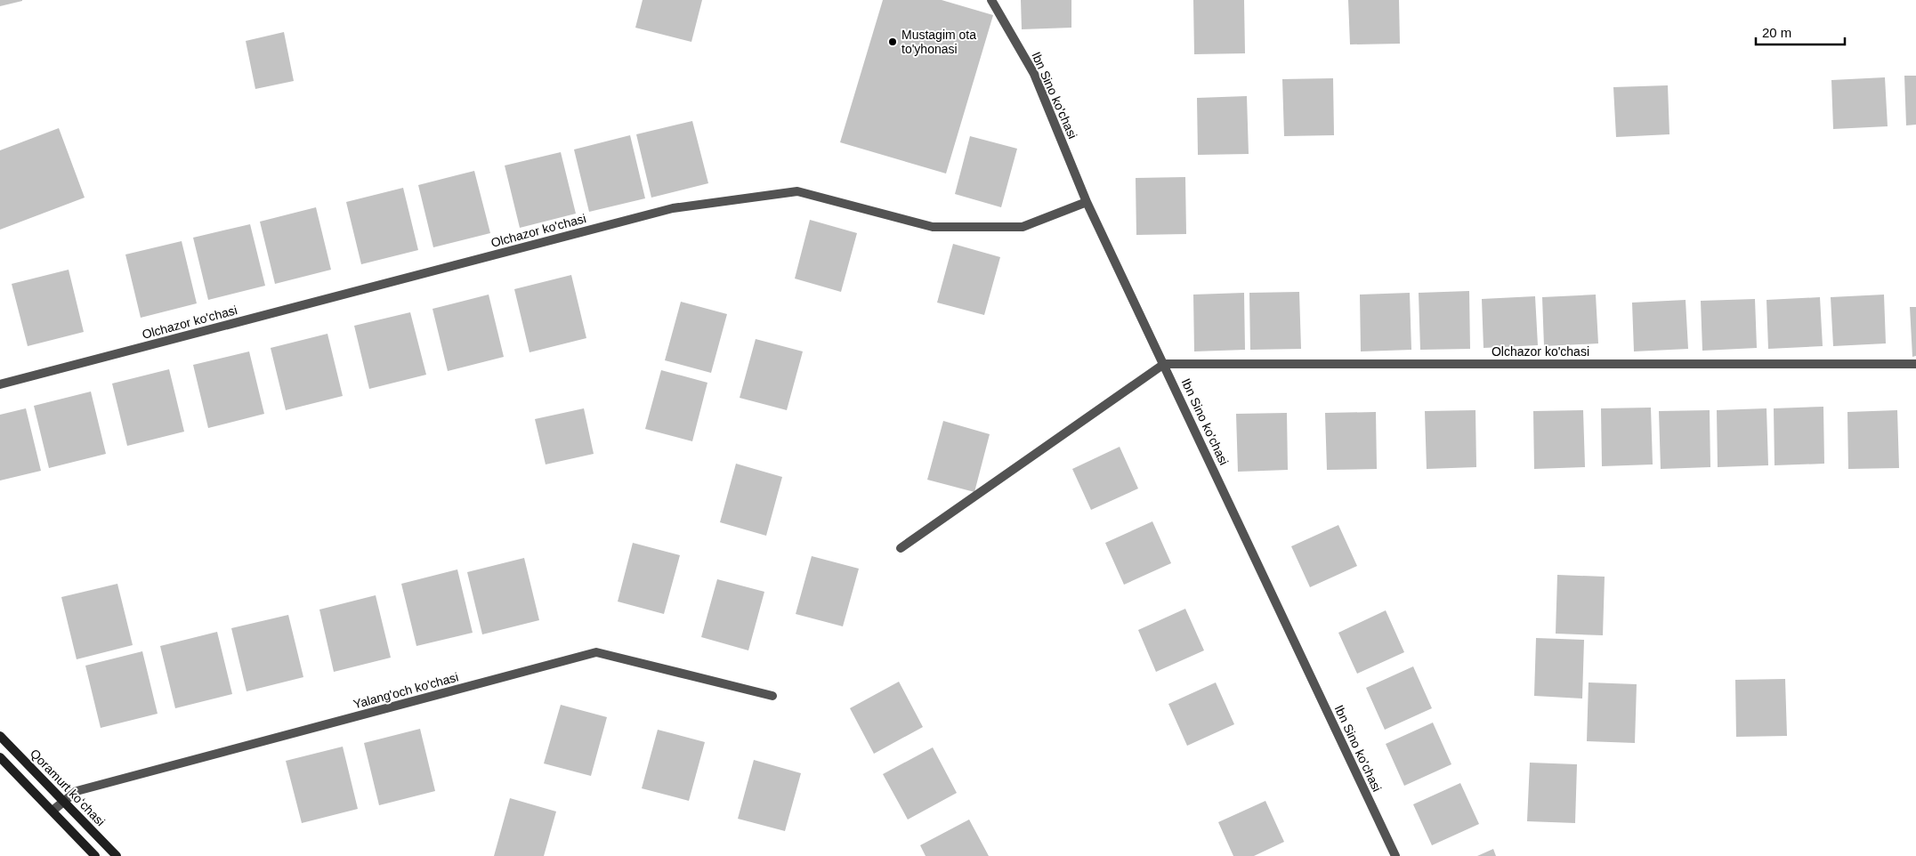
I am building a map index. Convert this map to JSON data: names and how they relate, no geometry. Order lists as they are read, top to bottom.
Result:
{
  "streets": {
    "main road": ["Qoramurt koʻchasi"],
    "street": ["Ibn Sino ko'chasi", "Olchazor ko'chasi", "Yalang'och ko'chasi"]
  },
  "crossings": [
    ["Ibn Sino ko'chasi", "Olchazor ko'chasi"],
    ["Yalang'och ko'chasi", "Qoramurt koʻchasi"]
  ],
  "places": ["Mustagim ota to'yhonasi"],
  "scale_bar": "20 m"
}
